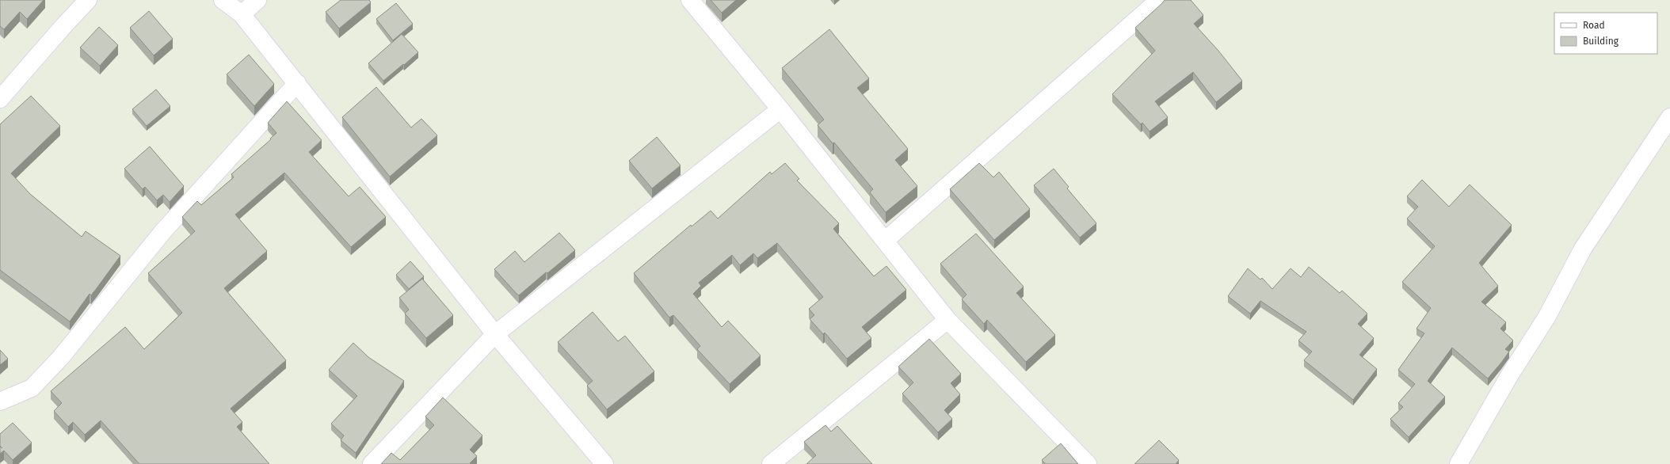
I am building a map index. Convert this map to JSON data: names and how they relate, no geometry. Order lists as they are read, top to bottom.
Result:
{
  "legend": ["Road", "Building"]
}
